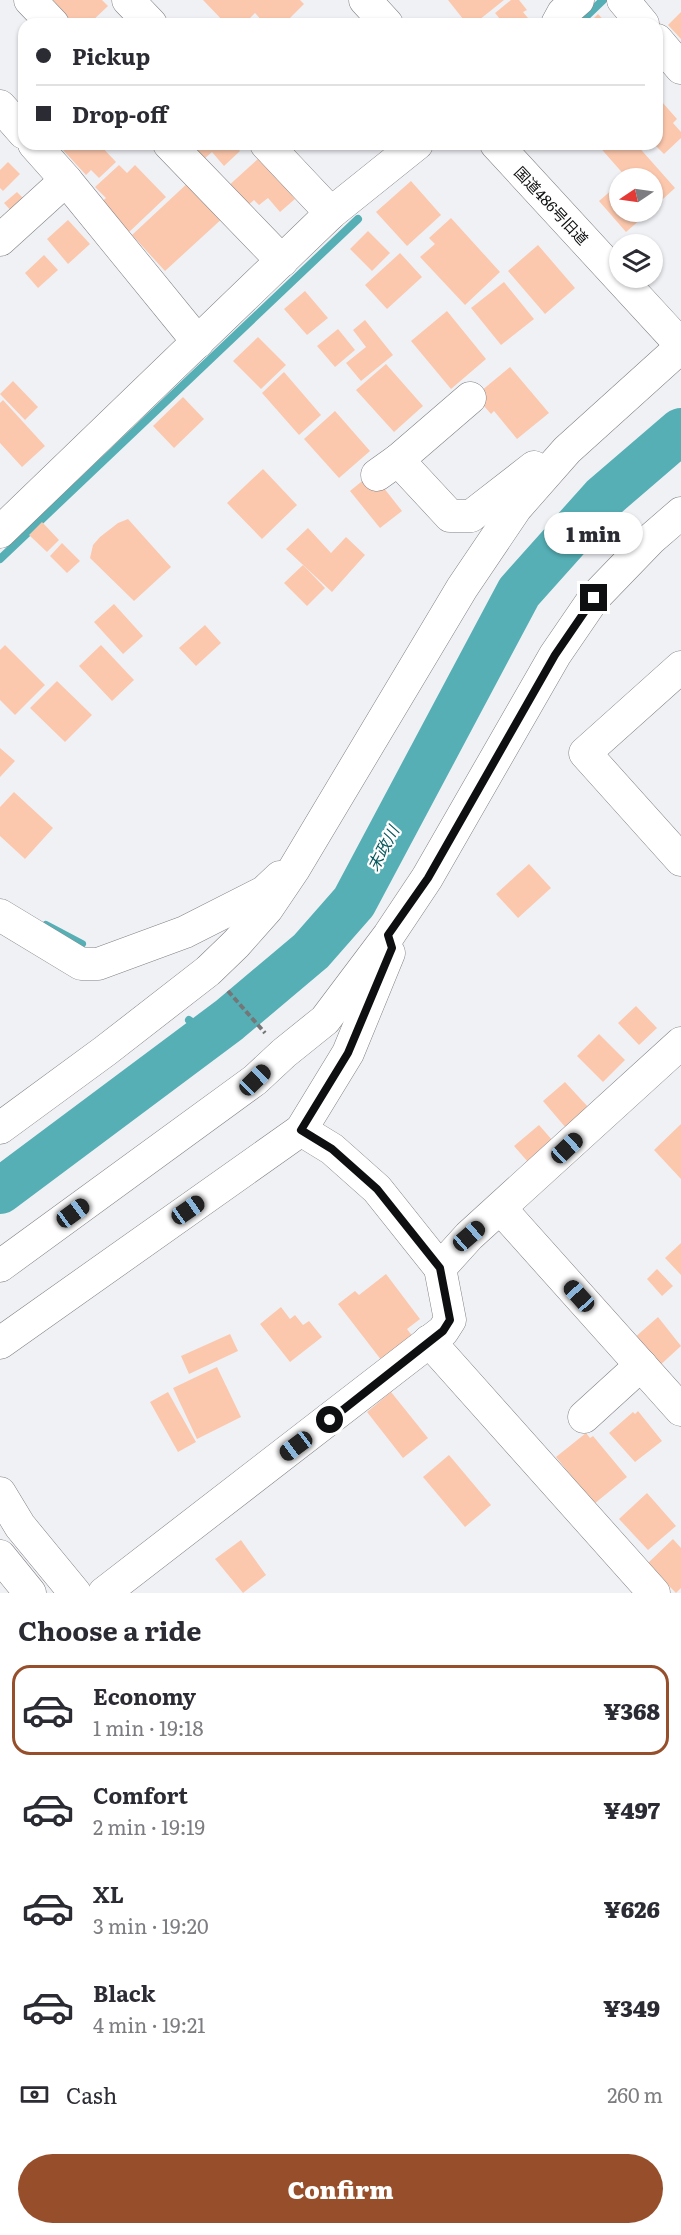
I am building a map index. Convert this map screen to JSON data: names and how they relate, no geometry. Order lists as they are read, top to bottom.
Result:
{
  "streets": {
    "street": ["国道486号旧道"]
  },
  "water": ["末政川"],
  "north": "left",
  "page": {
    "banner": ["Pickup", "Drop-off"],
    "bubble": "1 min",
    "heading": "Choose a ride",
    "list": [
      {
        "name": "Economy",
        "note": "1 min · 19:18",
        "value": "¥368"
      },
      {
        "name": "Comfort",
        "note": "2 min · 19:19",
        "value": "¥497"
      },
      {
        "name": "XL",
        "note": "3 min · 19:20",
        "value": "¥626"
      },
      {
        "name": "Black",
        "note": "4 min · 19:21",
        "value": "¥349"
      }
    ],
    "pay": ["Cash", "260 m"],
    "buttons": "Confirm"
  }
}
